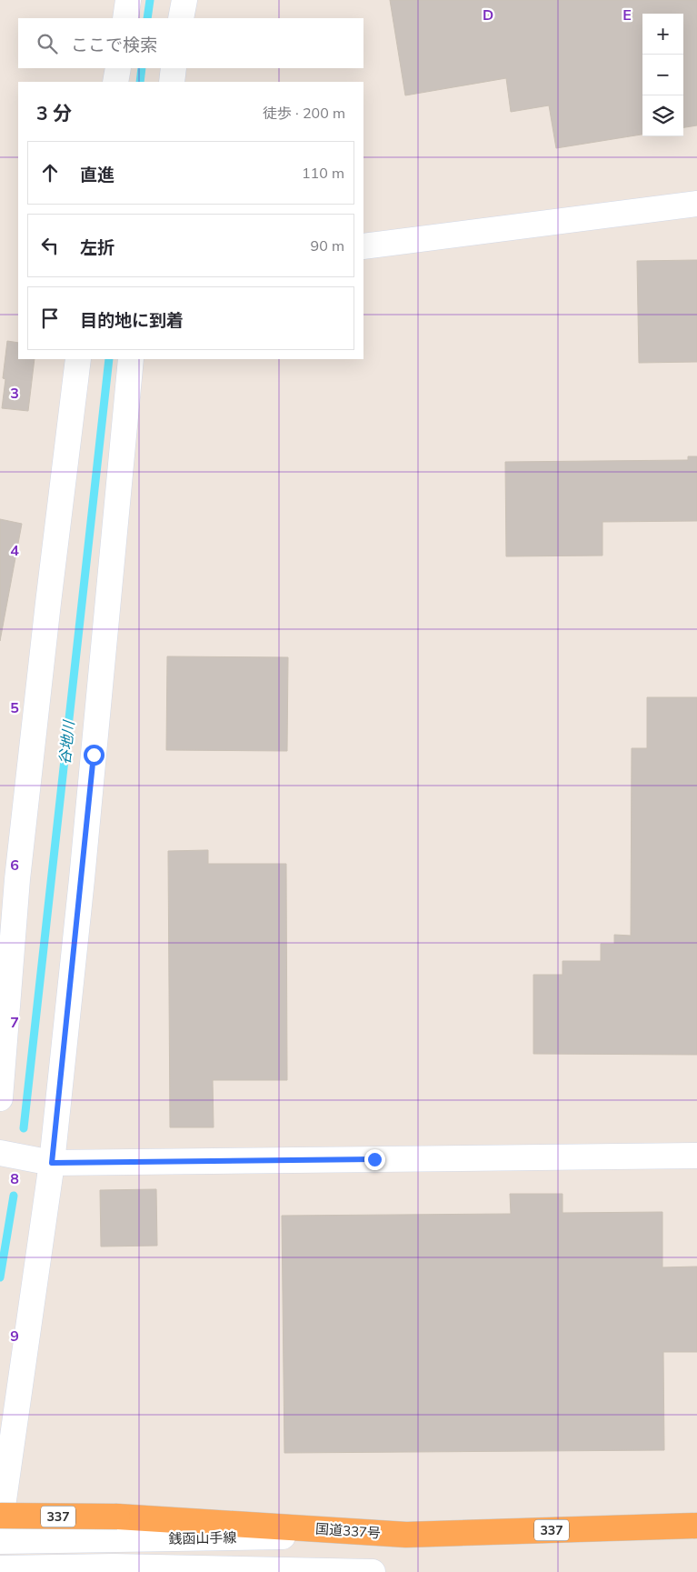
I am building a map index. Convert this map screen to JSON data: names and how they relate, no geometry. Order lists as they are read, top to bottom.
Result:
{
  "streets": {
    "highway": ["337", "国道337号"]
  },
  "water": ["谷地川"],
  "page": {
    "map_buttons": ["+", "−"],
    "search": "ここで検索",
    "heading": ["3 分", "徒歩 · 200 m"],
    "list": [
      ["直進", "110 m"],
      ["左折", "90 m"],
      "目的地に到着"
    ]
  },
  "grid": {
    "columns": ["D", "E"],
    "rows": [
      "3",
      "4",
      "5",
      "6",
      "7",
      "8",
      "9"
    ]
  }
}
